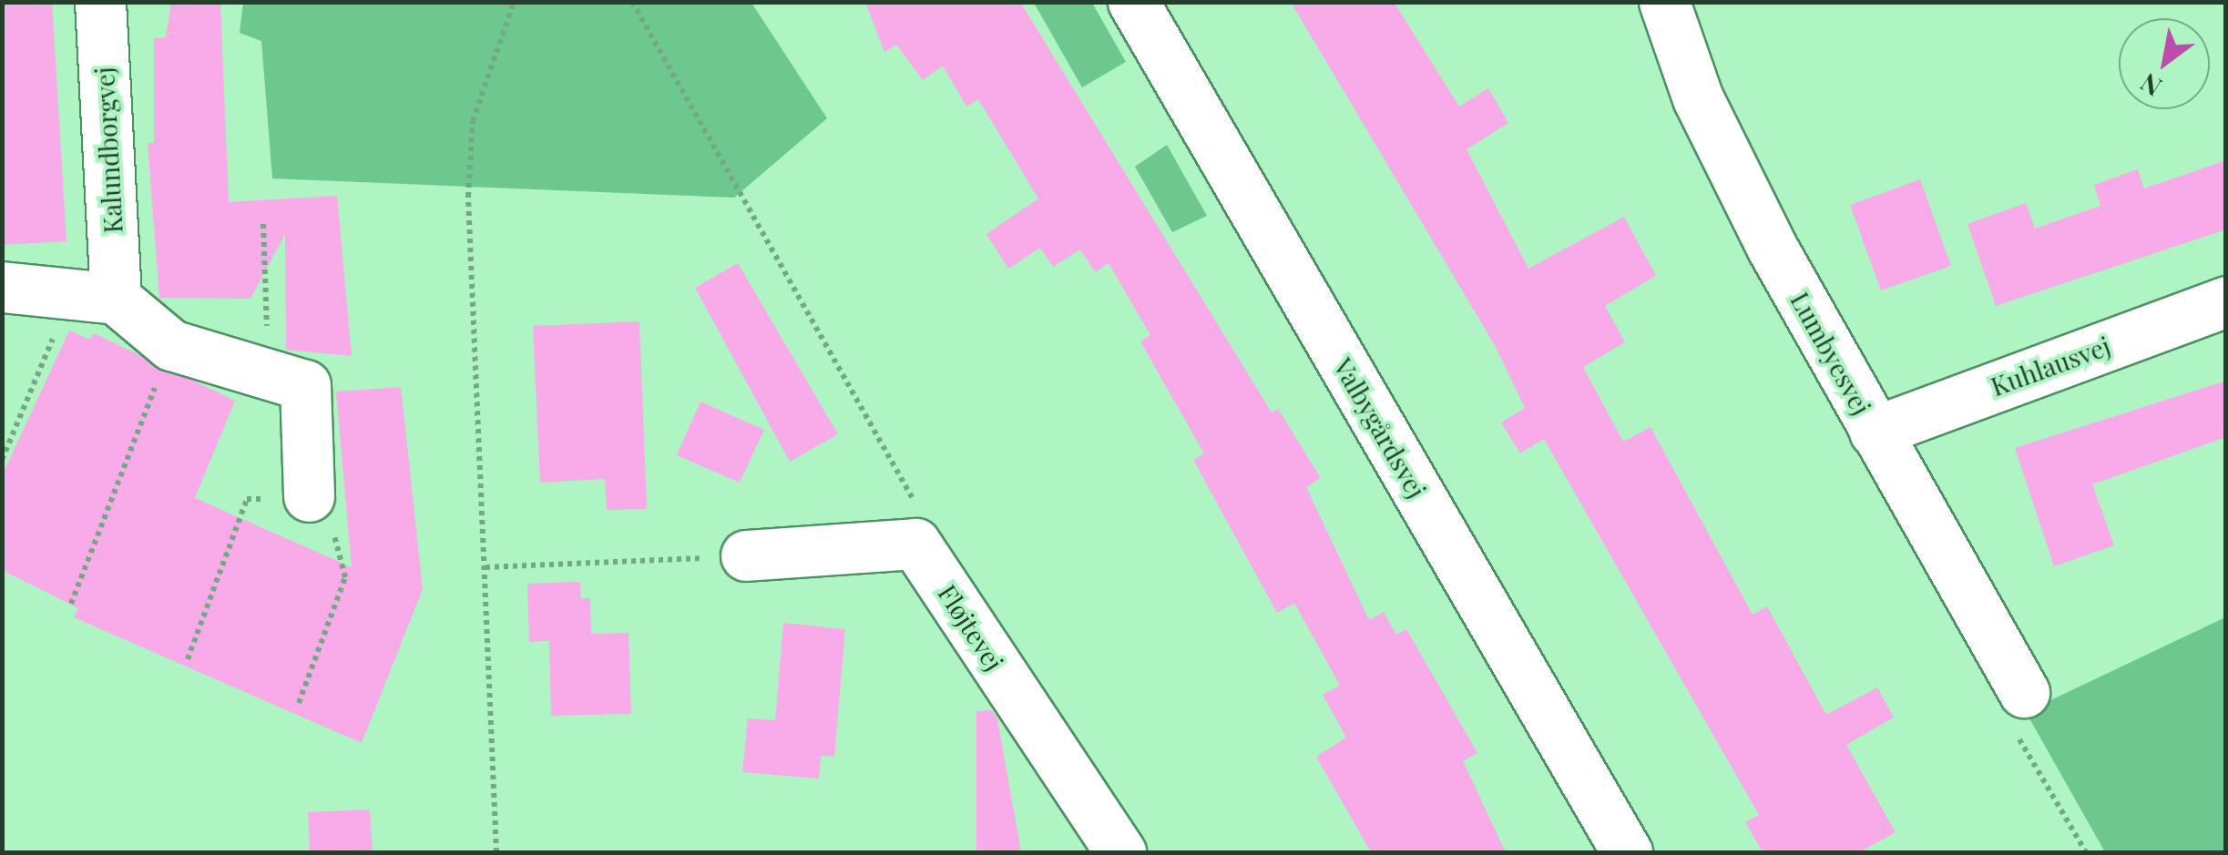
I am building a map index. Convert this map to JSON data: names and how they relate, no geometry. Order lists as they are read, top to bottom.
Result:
{
  "streets": {
    "street": [
      "Kalundborgvej",
      "Lumbyesvej",
      "Kuhlausvej",
      "Valbygårdsvej",
      "Fløjtevej"
    ]
  },
  "crossings": [
    ["Lumbyesvej", "Kuhlausvej"]
  ],
  "north": "bottom left"
}
